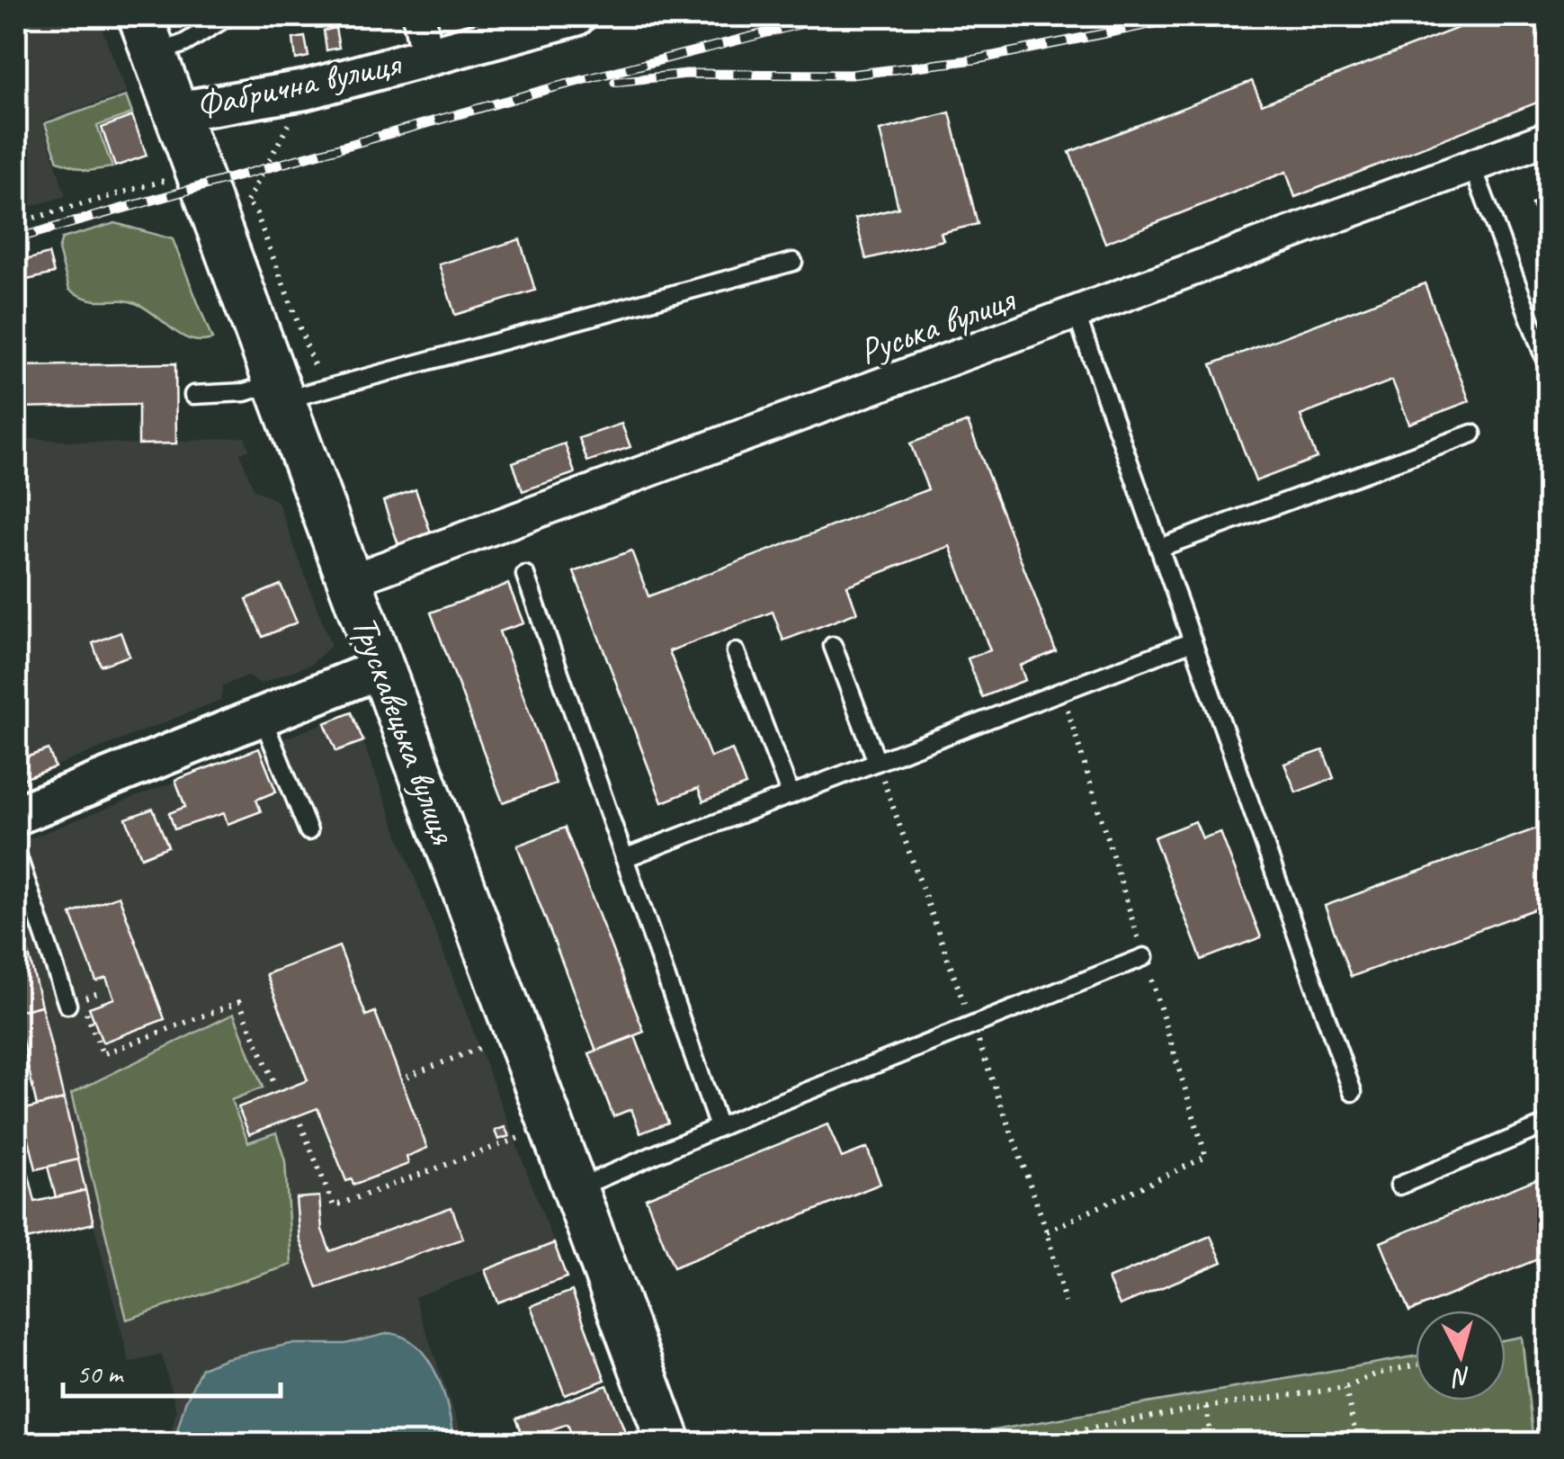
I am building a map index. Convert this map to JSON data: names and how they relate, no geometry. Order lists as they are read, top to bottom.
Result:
{
  "streets": {
    "main road": ["Трускавецька вулиця"],
    "street": ["Фабрична вулиця", "Руська вулиця"]
  },
  "crossings": [
    ["Фабрична вулиця", "Трускавецька вулиця"],
    ["Руська вулиця", "Трускавецька вулиця"]
  ],
  "scale_bar": "50 m",
  "north": "bottom"
}
